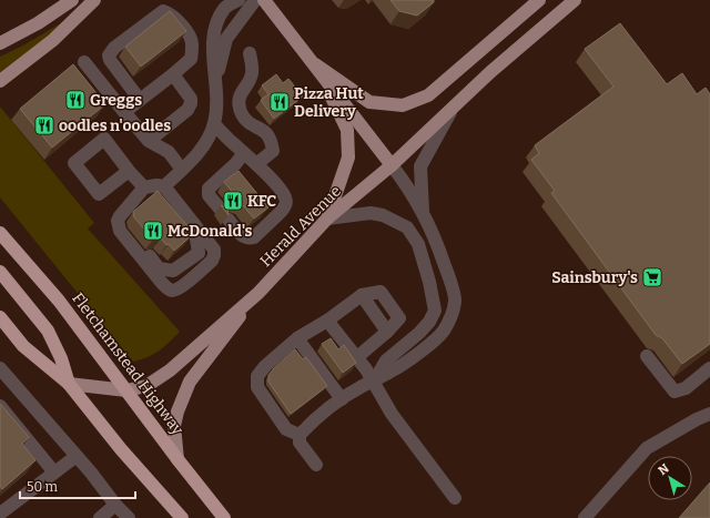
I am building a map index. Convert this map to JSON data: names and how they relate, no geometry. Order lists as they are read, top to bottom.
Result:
{
  "streets": {
    "highway": ["Fletchamstead Highway"],
    "main road": ["Herald Avenue"]
  },
  "crossings": [
    ["Herald Avenue", "Fletchamstead Highway"]
  ],
  "places": {
    "restaurant": [
      "Greggs",
      "Pizza Hut Delivery",
      "oodles n'oodles",
      "KFC",
      "McDonald's"
    ],
    "supermarket": ["Sainsbury's"]
  },
  "scale_bar": "50 m",
  "north": "top left"
}
